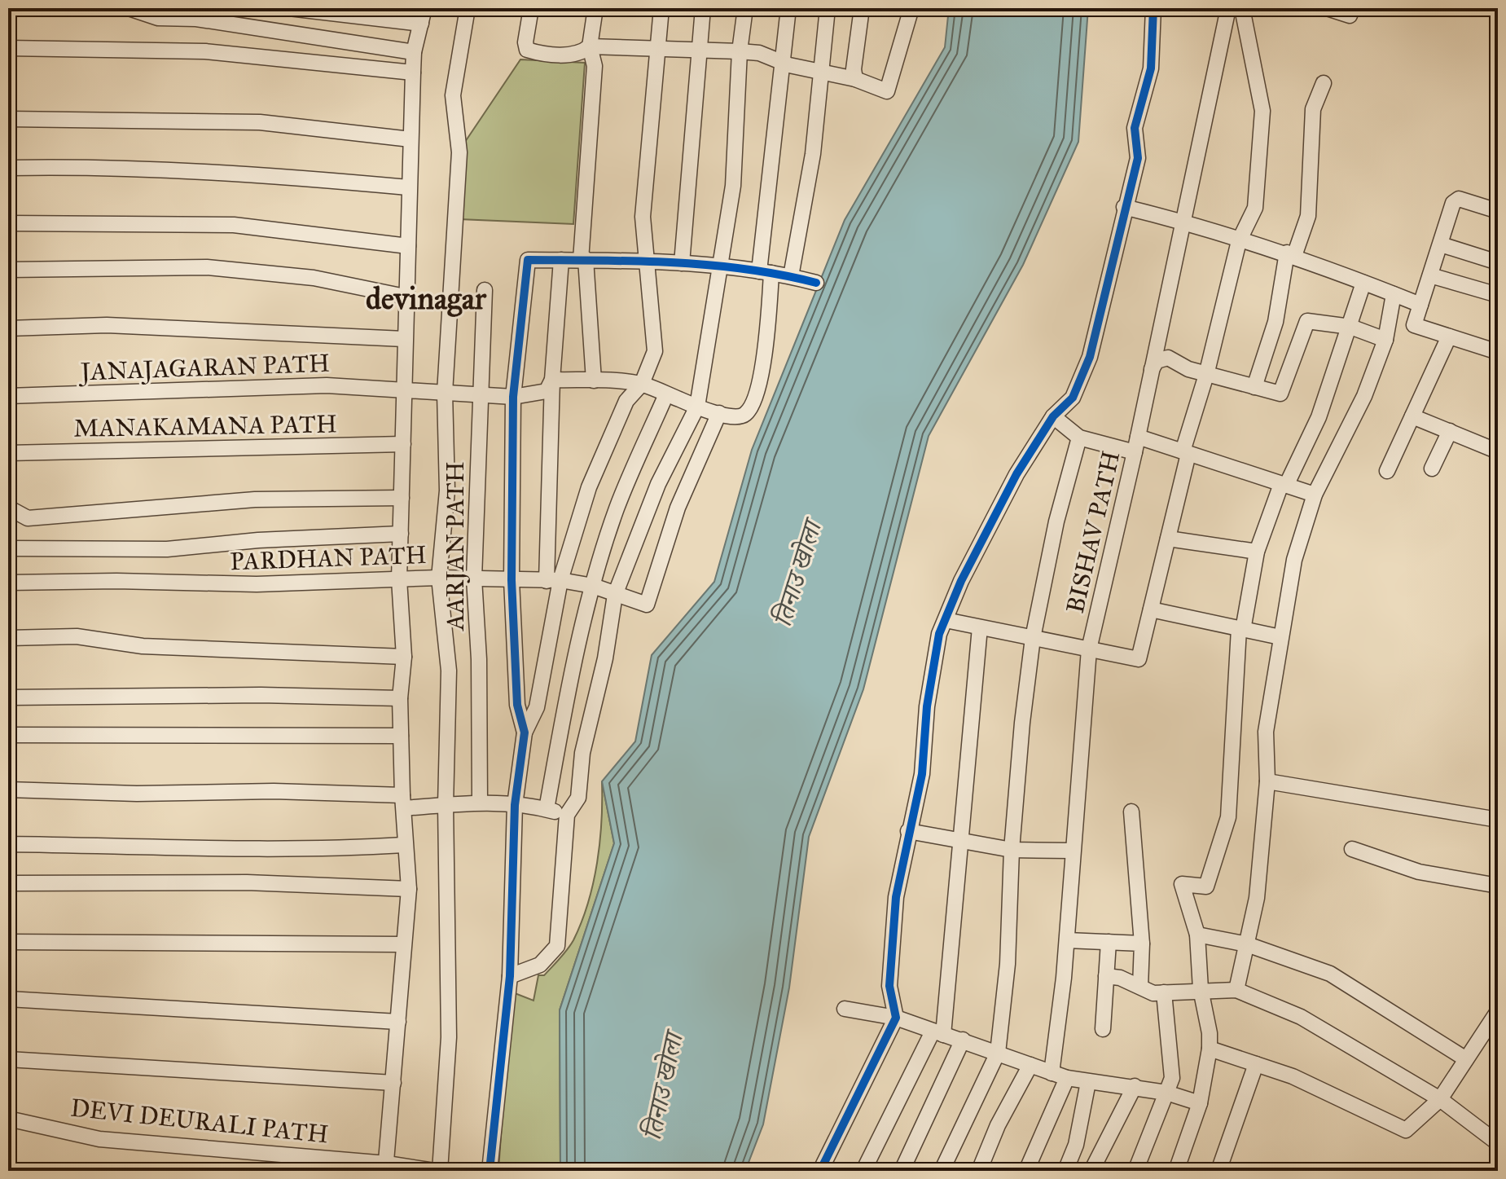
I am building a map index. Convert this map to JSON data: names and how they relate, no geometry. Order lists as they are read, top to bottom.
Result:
{
  "streets": {
    "street": [
      "JANAJAGARAN PATH",
      "MANAKAMANA PATH",
      "BISHAV PATH",
      "AARJAN PATH",
      "PARDHAN PATH",
      "DEVI DEURALI PATH"
    ]
  },
  "crossings": [
    ["JANAJAGARAN PATH", "AARJAN PATH"],
    ["AARJAN PATH", "PARDHAN PATH"]
  ],
  "districts": ["devinagar"],
  "water": ["तिनाउ खोला"]
}
